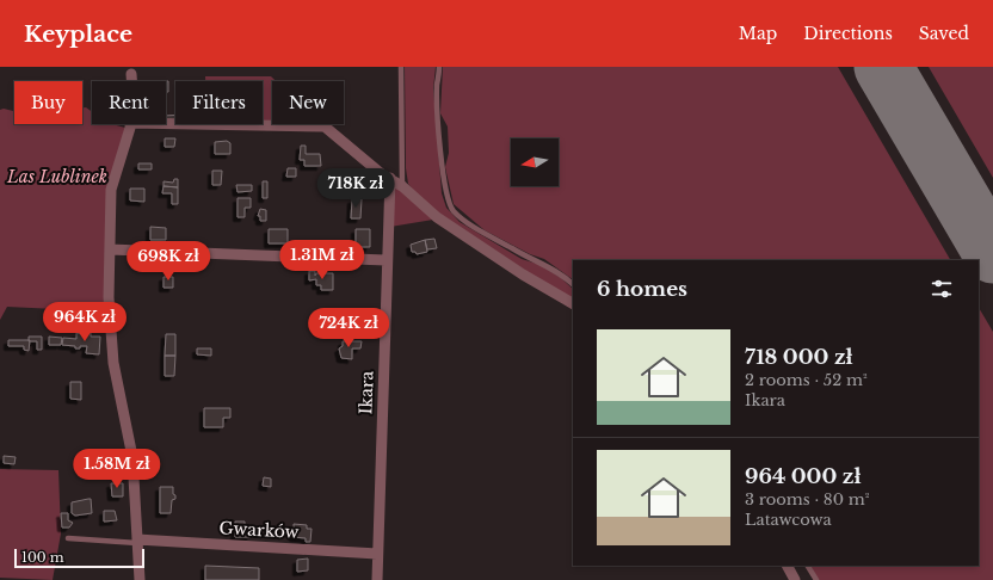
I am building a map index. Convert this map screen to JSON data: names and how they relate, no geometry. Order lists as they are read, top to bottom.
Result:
{
  "streets": {
    "street": ["Ikara", "Gwarków"]
  },
  "crossings": [
    ["Ikara", "Gwarków"]
  ],
  "parks": ["Las Lublinek"],
  "scale_bar": "100 m",
  "north": "left",
  "page": {
    "header": "Keyplace",
    "nav": ["Map", "Directions", "Saved"],
    "chip": [
      "Buy",
      "Rent",
      "Filters",
      "New"
    ],
    "price": [
      "718K zł",
      "1.31M zł",
      "698K zł",
      "964K zł",
      "724K zł",
      "1.58M zł"
    ],
    "heading": "6 homes",
    "list": [
      {
        "name": "718 000 zł",
        "note": "2 rooms · 52 m² · Ikara"
      },
      {
        "name": "964 000 zł",
        "note": "3 rooms · 80 m² · Latawcowa"
      }
    ],
    "scale": "100 m"
  }
}
